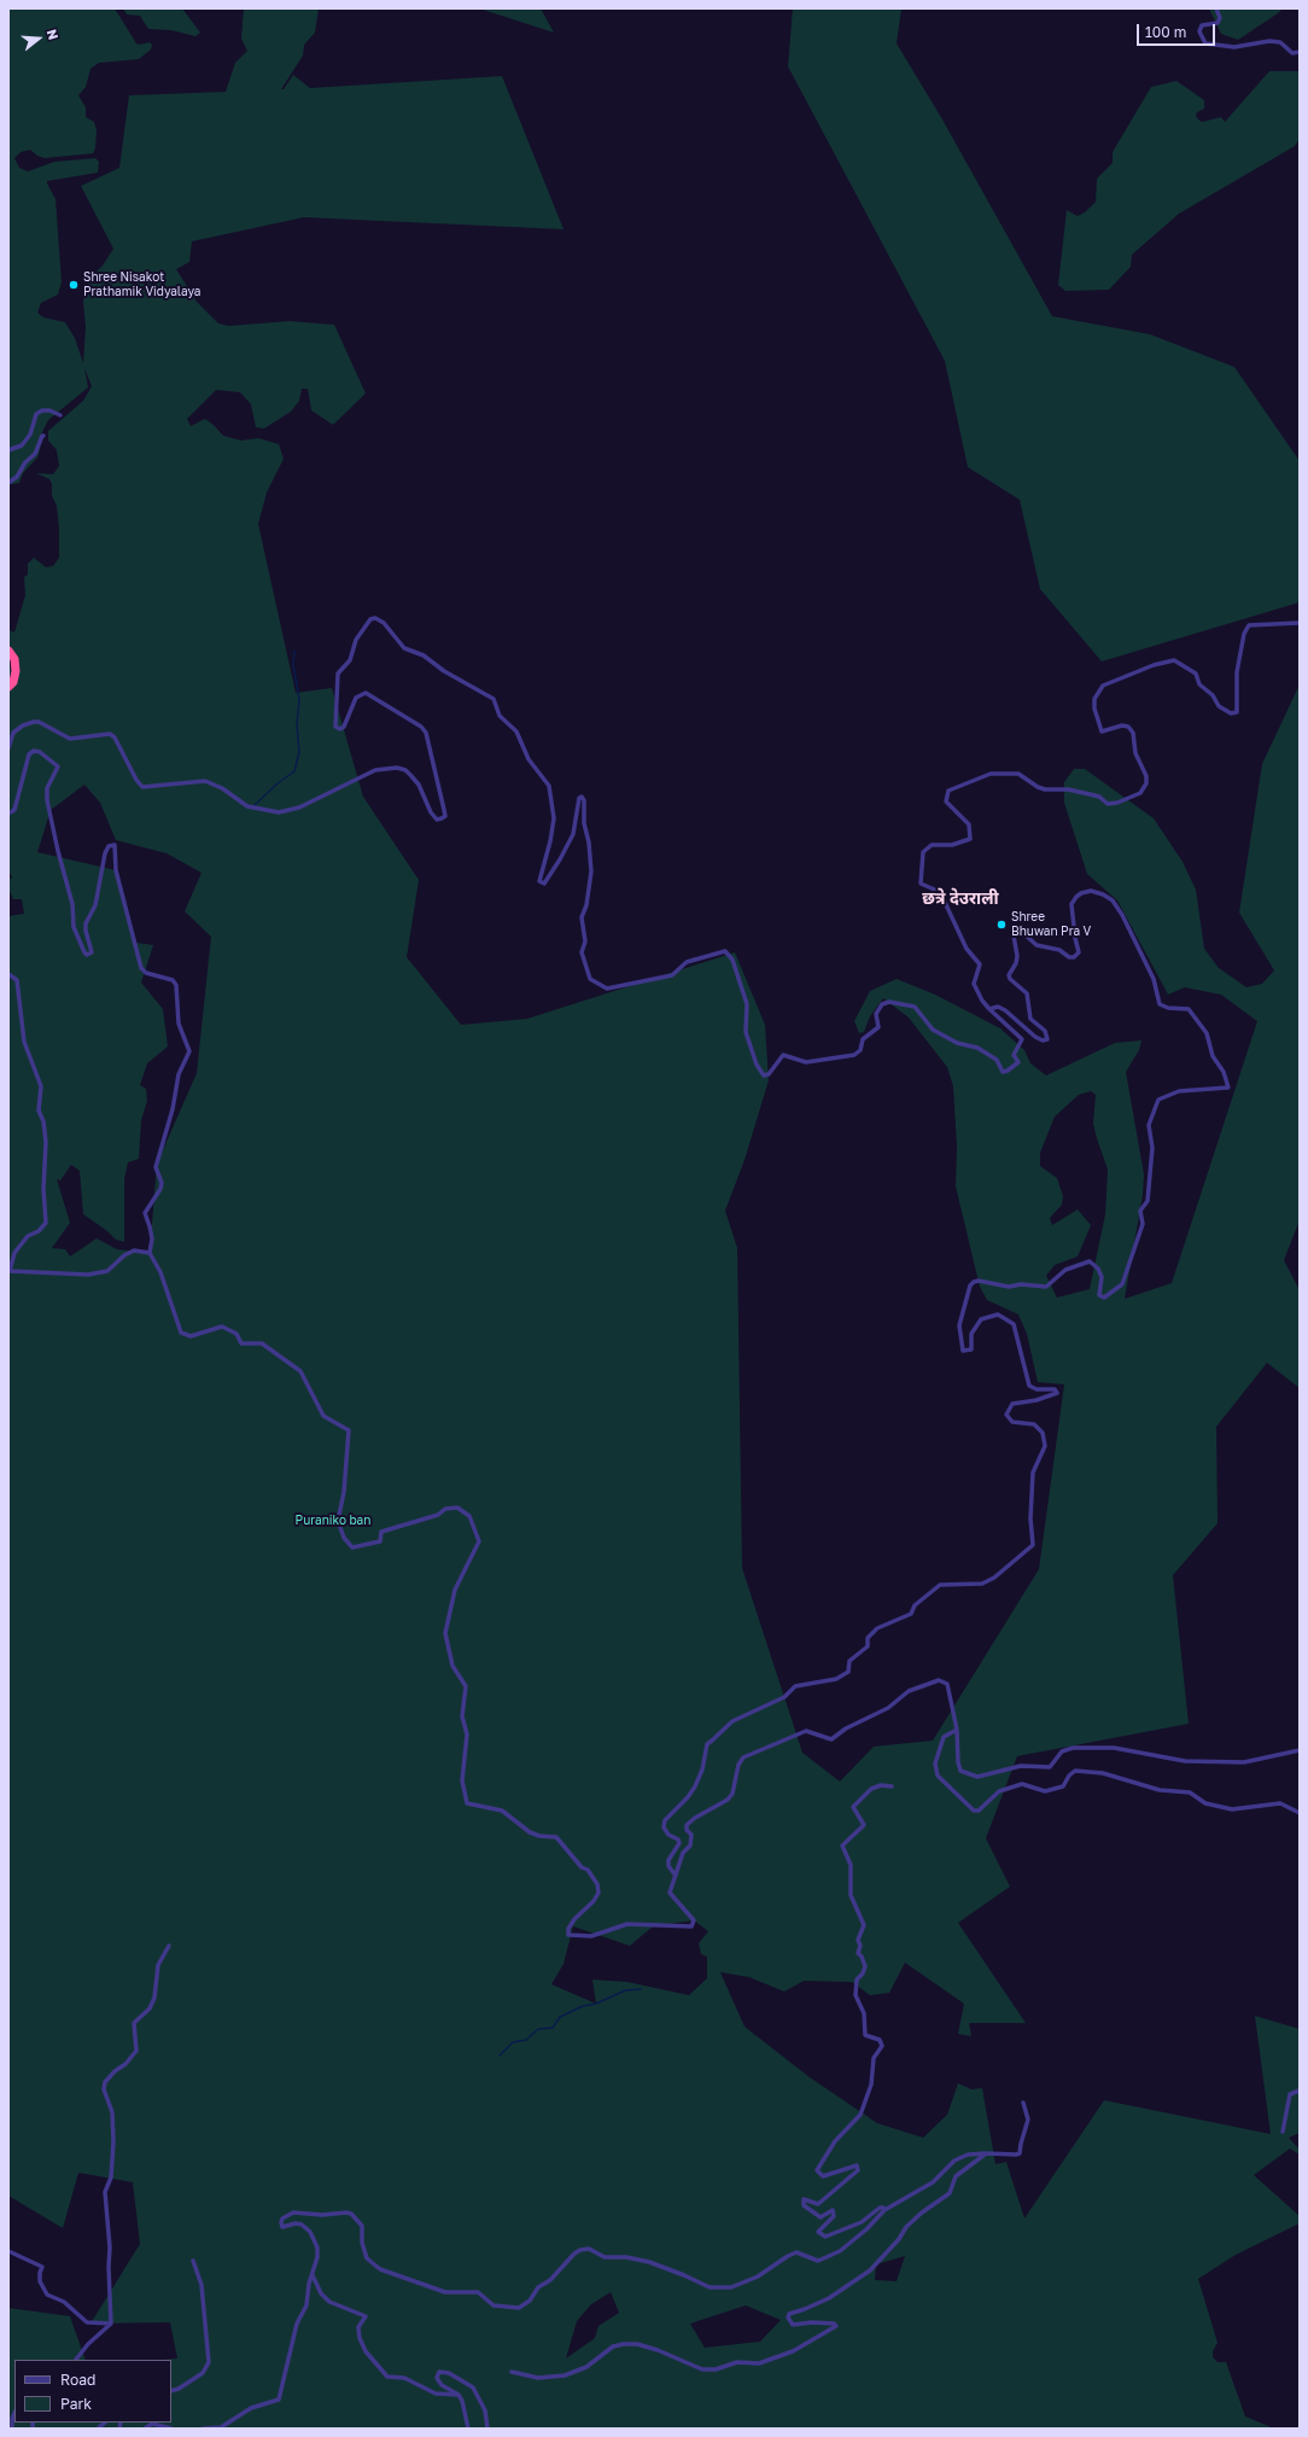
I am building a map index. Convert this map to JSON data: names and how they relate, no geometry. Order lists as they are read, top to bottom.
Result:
{
  "districts": ["छत्रे देउराली"],
  "parks": ["Puraniko ban"],
  "places": ["Shree Nisakot Prathamik Vidyalaya", "Shree Bhuwan Pra V"],
  "legend": ["Road", "Park"],
  "scale_bar": "100 m",
  "north": "right"
}
